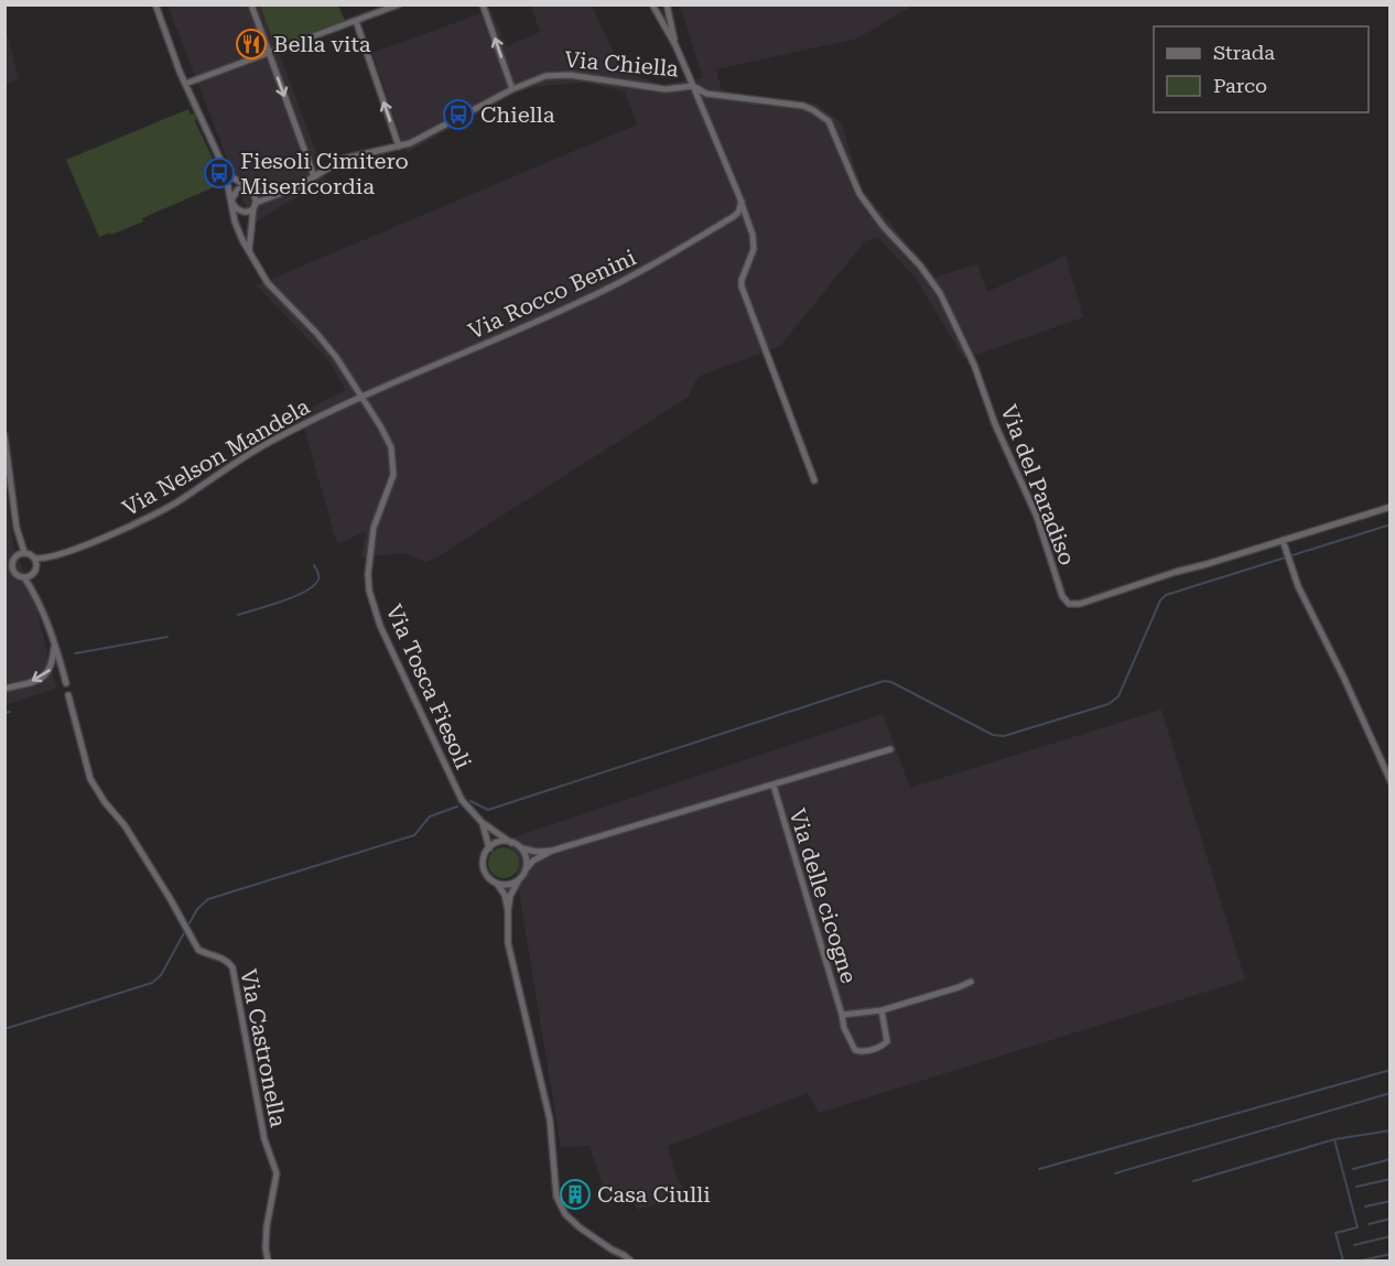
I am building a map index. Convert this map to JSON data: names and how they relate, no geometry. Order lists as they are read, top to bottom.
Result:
{
  "streets": {
    "street": [
      "Via Chiella",
      "Via Rocco Benini",
      "Via Nelson Mandela",
      "Via del Paradiso",
      "Via Tosca Fiesoli",
      "Via delle cicogne",
      "Via Castronella"
    ]
  },
  "crossings": [
    ["Via Chiella", "Via Rocco Benini"],
    ["Via Chiella", "Via del Paradiso"],
    ["Via Chiella", "Via Tosca Fiesoli"],
    ["Via Rocco Benini", "Via Nelson Mandela"],
    ["Via Rocco Benini", "Via Tosca Fiesoli"],
    ["Via Nelson Mandela", "Via Tosca Fiesoli"],
    ["Via Tosca Fiesoli", "Via delle cicogne"]
  ],
  "places": {
    "restaurant": ["Bella vita"],
    "bus stop": ["Chiella", "Fiesoli Cimitero Misericordia"],
    "building": ["Casa Ciulli"]
  },
  "legend": ["Strada", "Parco"]
}
